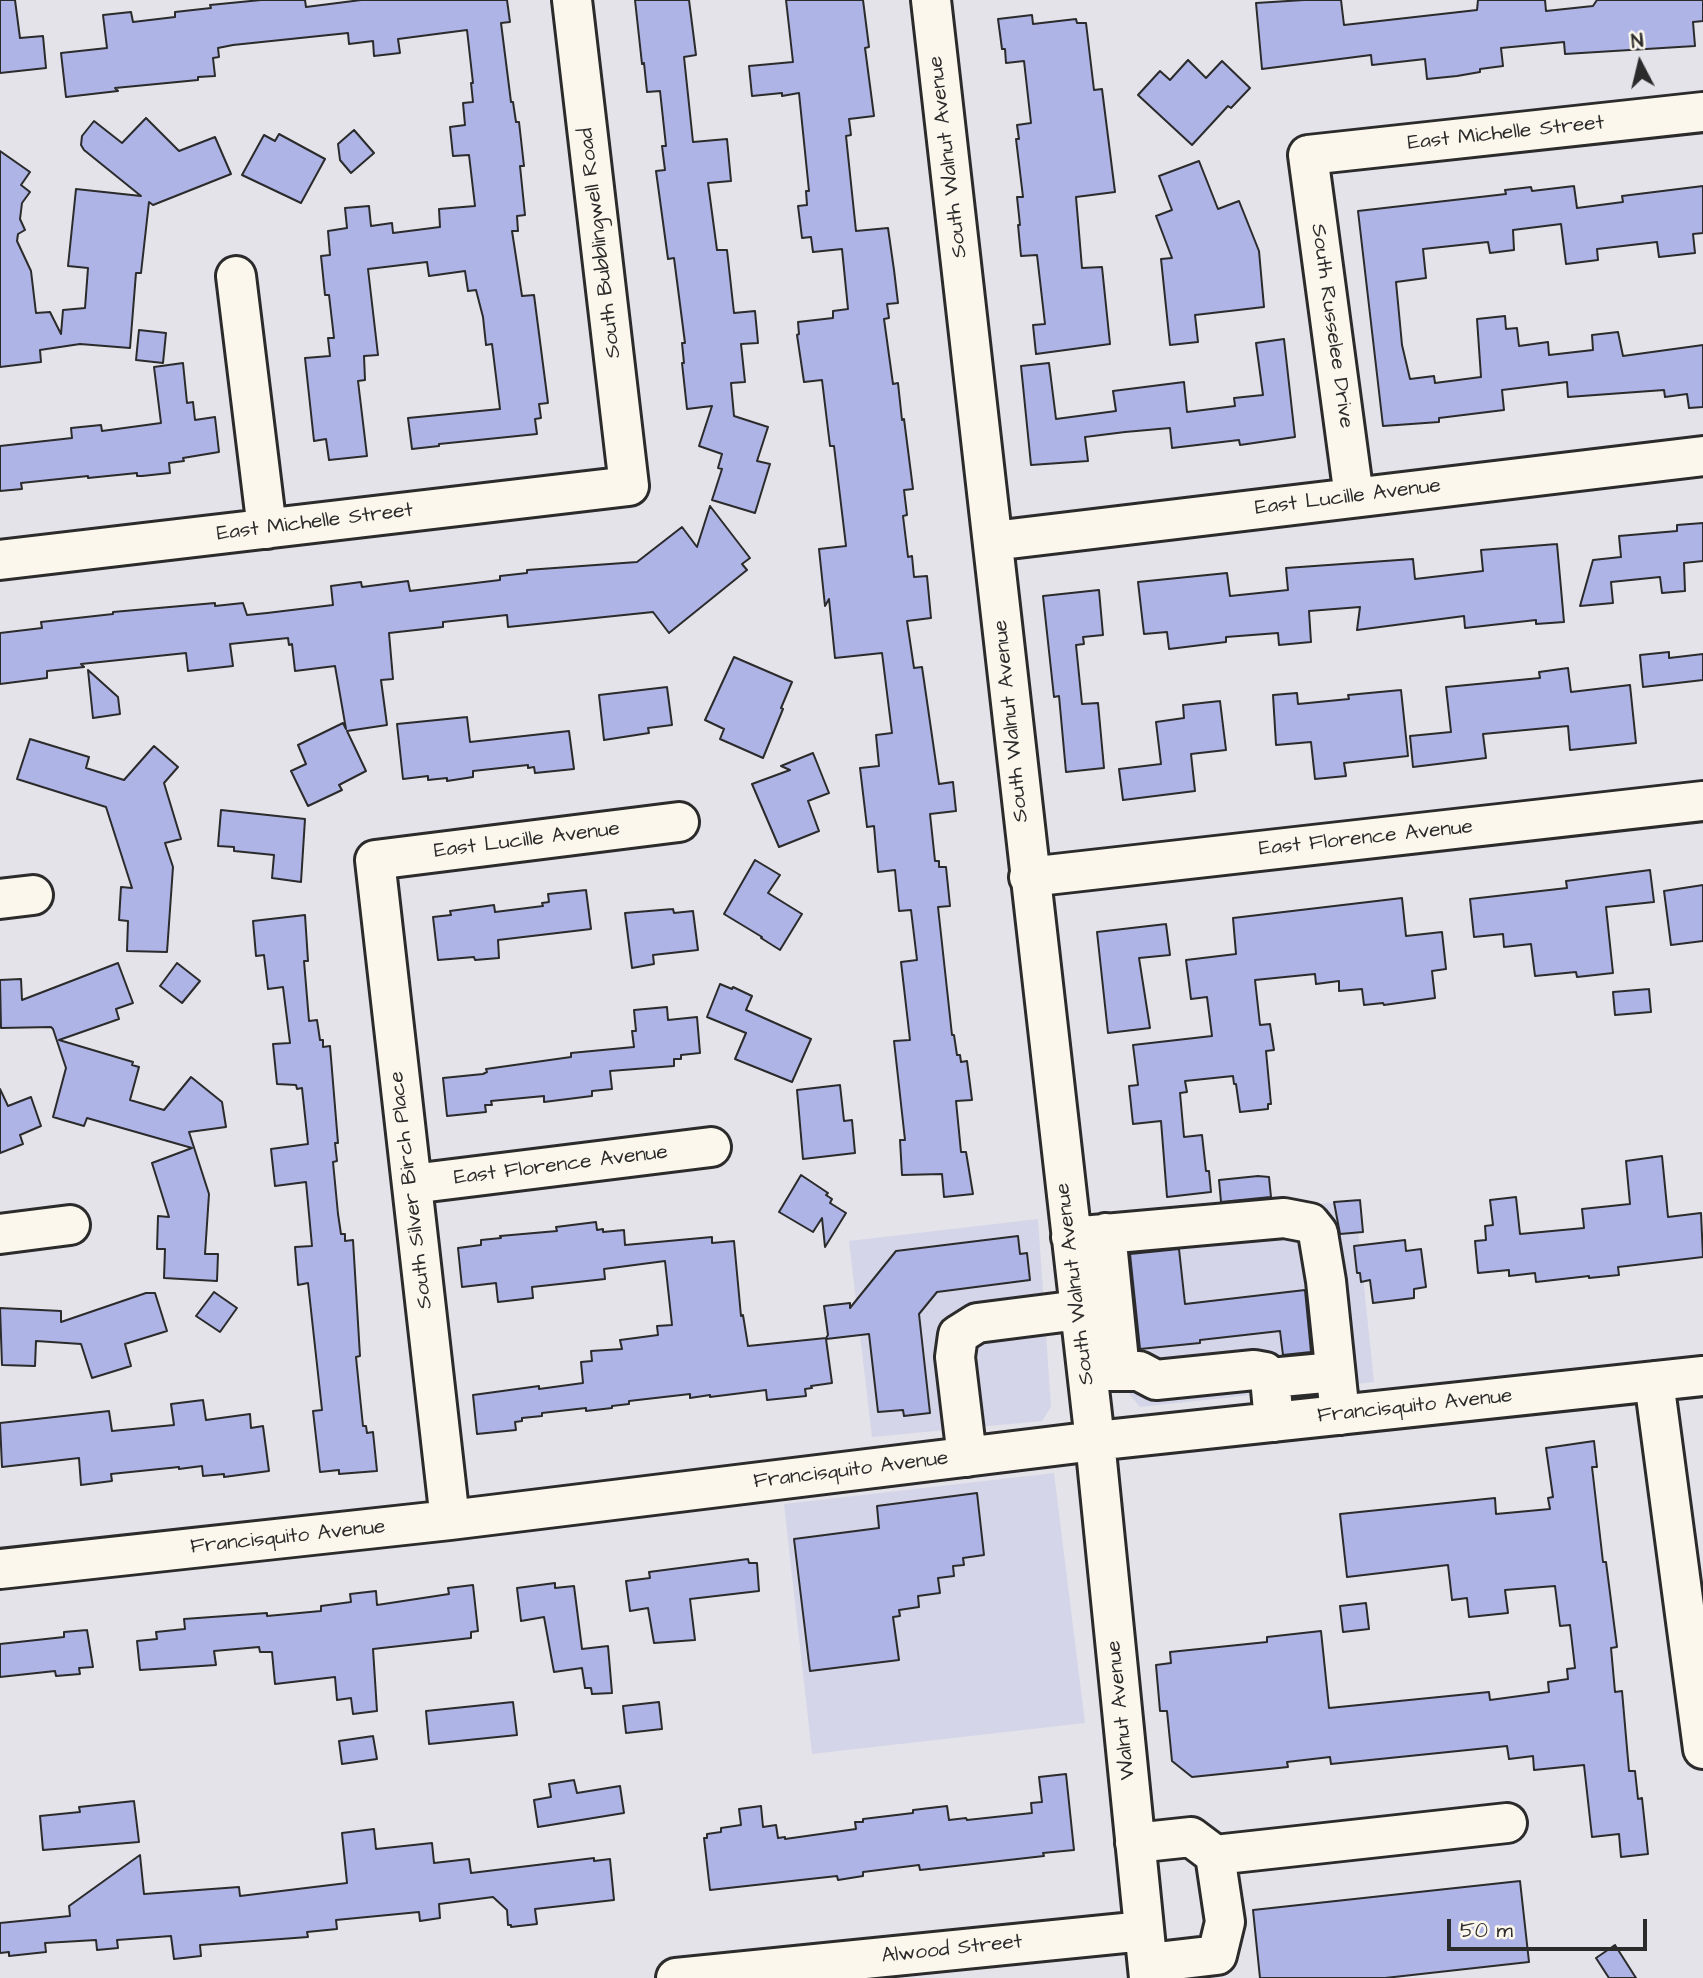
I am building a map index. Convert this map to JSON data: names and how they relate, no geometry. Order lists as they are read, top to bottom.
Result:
{
  "streets": {
    "street": [
      "East Michelle Street",
      "South Walnut Avenue",
      "South Bubblingwell Road",
      "South Russelee Drive",
      "East Lucille Avenue",
      "East Florence Avenue",
      "South Silver Birch Place",
      "Francisquito Avenue",
      "Walnut Avenue",
      "Alwood Street"
    ]
  },
  "crossings": [
    ["East Michelle Street", "South Bubblingwell Road"],
    ["East Michelle Street", "South Russelee Drive"],
    ["South Walnut Avenue", "East Lucille Avenue"],
    ["South Walnut Avenue", "East Florence Avenue"],
    ["South Walnut Avenue", "Francisquito Avenue"],
    ["South Walnut Avenue", "Walnut Avenue"],
    ["South Russelee Drive", "East Lucille Avenue"],
    ["East Lucille Avenue", "South Silver Birch Place"],
    ["East Florence Avenue", "South Silver Birch Place"],
    ["South Silver Birch Place", "Francisquito Avenue"],
    ["Francisquito Avenue", "Walnut Avenue"],
    ["Walnut Avenue", "Alwood Street"]
  ],
  "scale_bar": "50 m",
  "north": "top"
}
